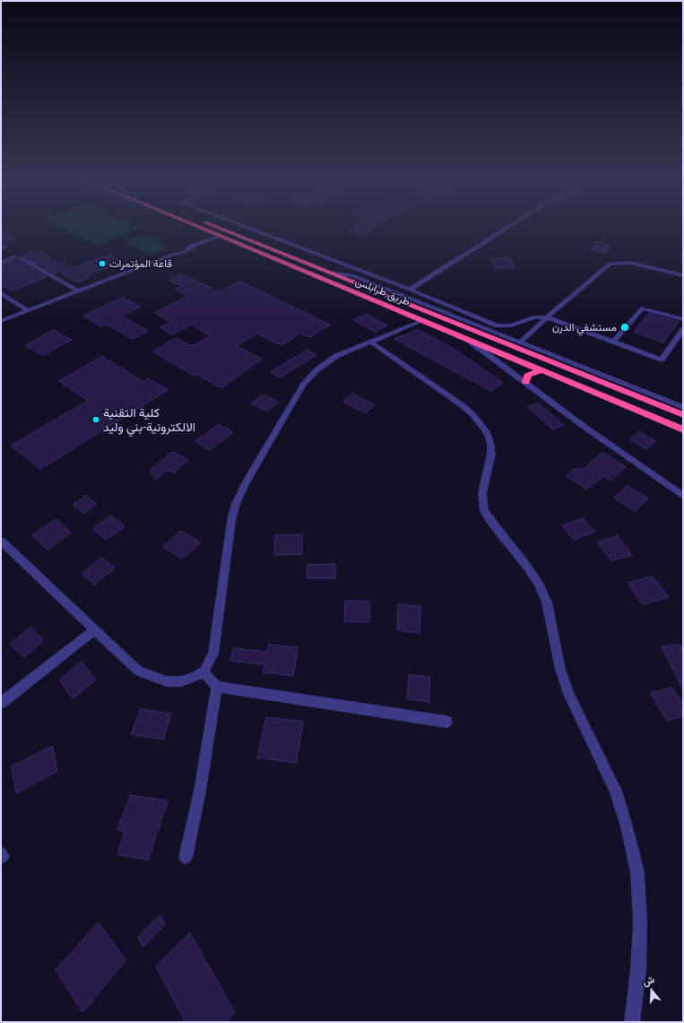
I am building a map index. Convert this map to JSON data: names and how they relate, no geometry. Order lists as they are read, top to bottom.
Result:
{
  "streets": {
    "highway": ["طريق طرابلس"]
  },
  "places": ["قاعة المؤتمرات", "مستشفي الدرن", "كلية التقنية الالكترونية-بني وليد"],
  "north": "top"
}
